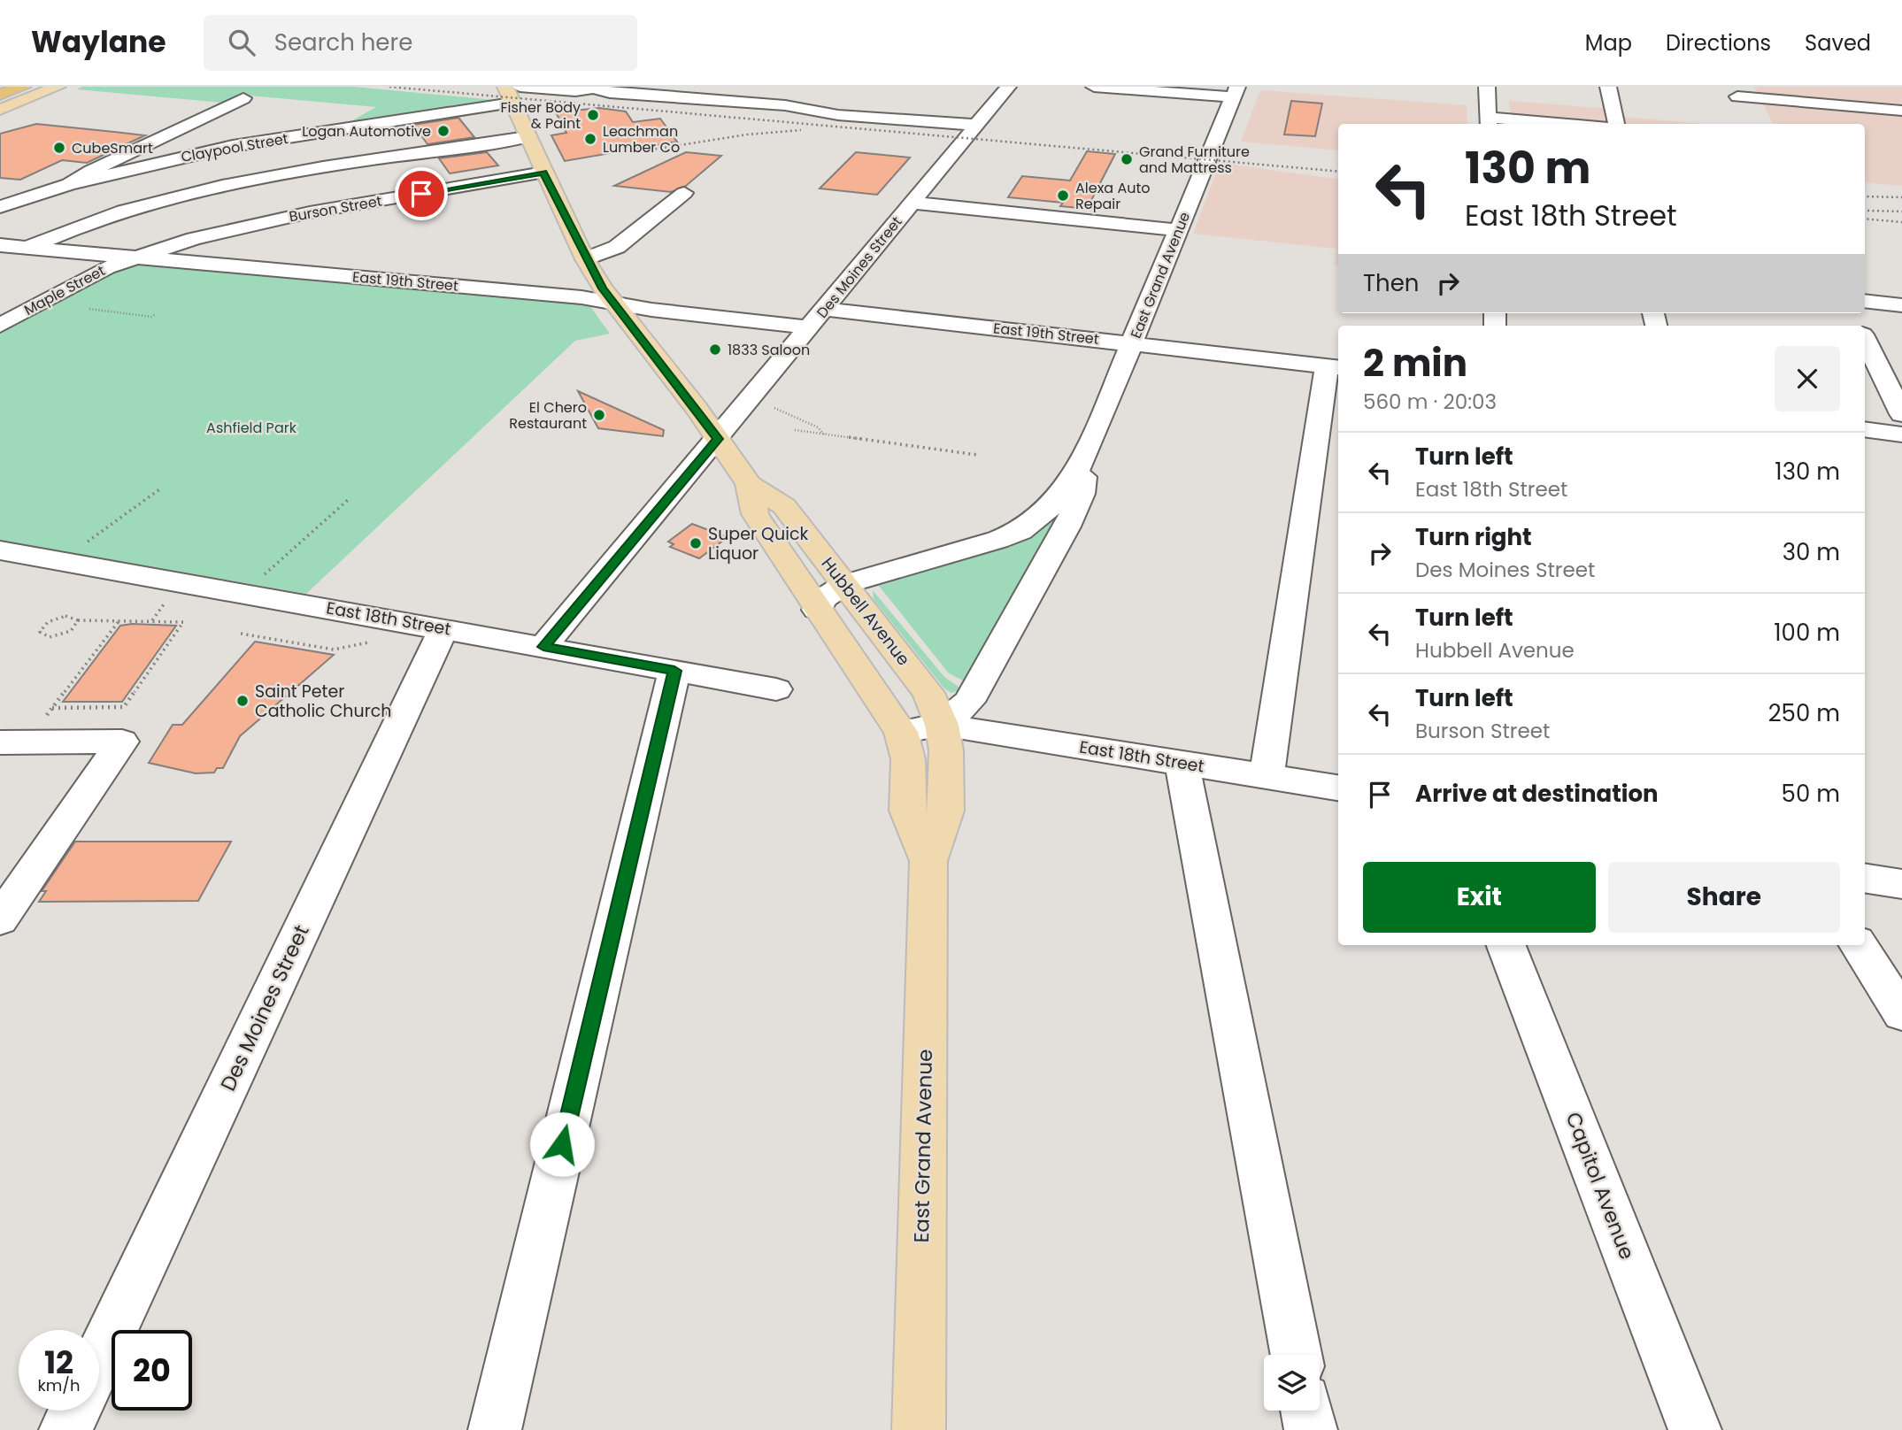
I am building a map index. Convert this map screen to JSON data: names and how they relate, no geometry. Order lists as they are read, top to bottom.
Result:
{
  "streets": {
    "main road": ["East Grand Avenue", "Hubbell Avenue"],
    "street": [
      "Claypool Street",
      "Burson Street",
      "Des Moines Street",
      "East 19th Street",
      "Maple Street",
      "East 18th Street",
      "Capitol Avenue"
    ]
  },
  "crossings": [
    ["Claypool Street", "Des Moines Street"],
    ["Claypool Street", "Hubbell Avenue"],
    ["Burson Street", "East 19th Street"],
    ["Burson Street", "Maple Street"],
    ["Burson Street", "Hubbell Avenue"],
    ["Des Moines Street", "East 19th Street"],
    ["Des Moines Street", "Hubbell Avenue"],
    ["Des Moines Street", "East 18th Street"],
    ["East Grand Avenue", "East 19th Street"],
    ["East Grand Avenue", "Hubbell Avenue"],
    ["East Grand Avenue", "East 18th Street"],
    ["East 19th Street", "Maple Street"],
    ["East 19th Street", "Hubbell Avenue"],
    ["Hubbell Avenue", "East 18th Street"]
  ],
  "parks": ["Ashfield Park"],
  "places": [
    "Fisher Body & Paint",
    "Logan Automotive",
    "Leachman Lumber Co",
    "CubeSmart",
    "Grand Furniture and Mattress",
    "Alexa Auto Repair",
    "1833 Saloon",
    "El Chero Restaurant",
    "Super Quick Liquor",
    "Saint Peter Catholic Church"
  ],
  "page": {
    "header": "Waylane",
    "search": "Search here",
    "nav": ["Map", "Directions", "Saved"],
    "turn": ["130 m", "East 18th Street"],
    "then": "Then",
    "heading": ["2 min", "560 m · 20:03"],
    "list": [
      {
        "name": "Turn left",
        "note": "East 18th Street",
        "value": "130 m"
      },
      {
        "name": "Turn right",
        "note": "Des Moines Street",
        "value": "30 m"
      },
      {
        "name": "Turn left",
        "note": "Hubbell Avenue",
        "value": "100 m"
      },
      {
        "name": "Turn left",
        "note": "Burson Street",
        "value": "250 m"
      },
      {
        "name": "Arrive at destination",
        "value": "50 m"
      }
    ],
    "buttons": ["Exit", "Share"],
    "speed": "12 km/h",
    "limit": "20"
  }
}
